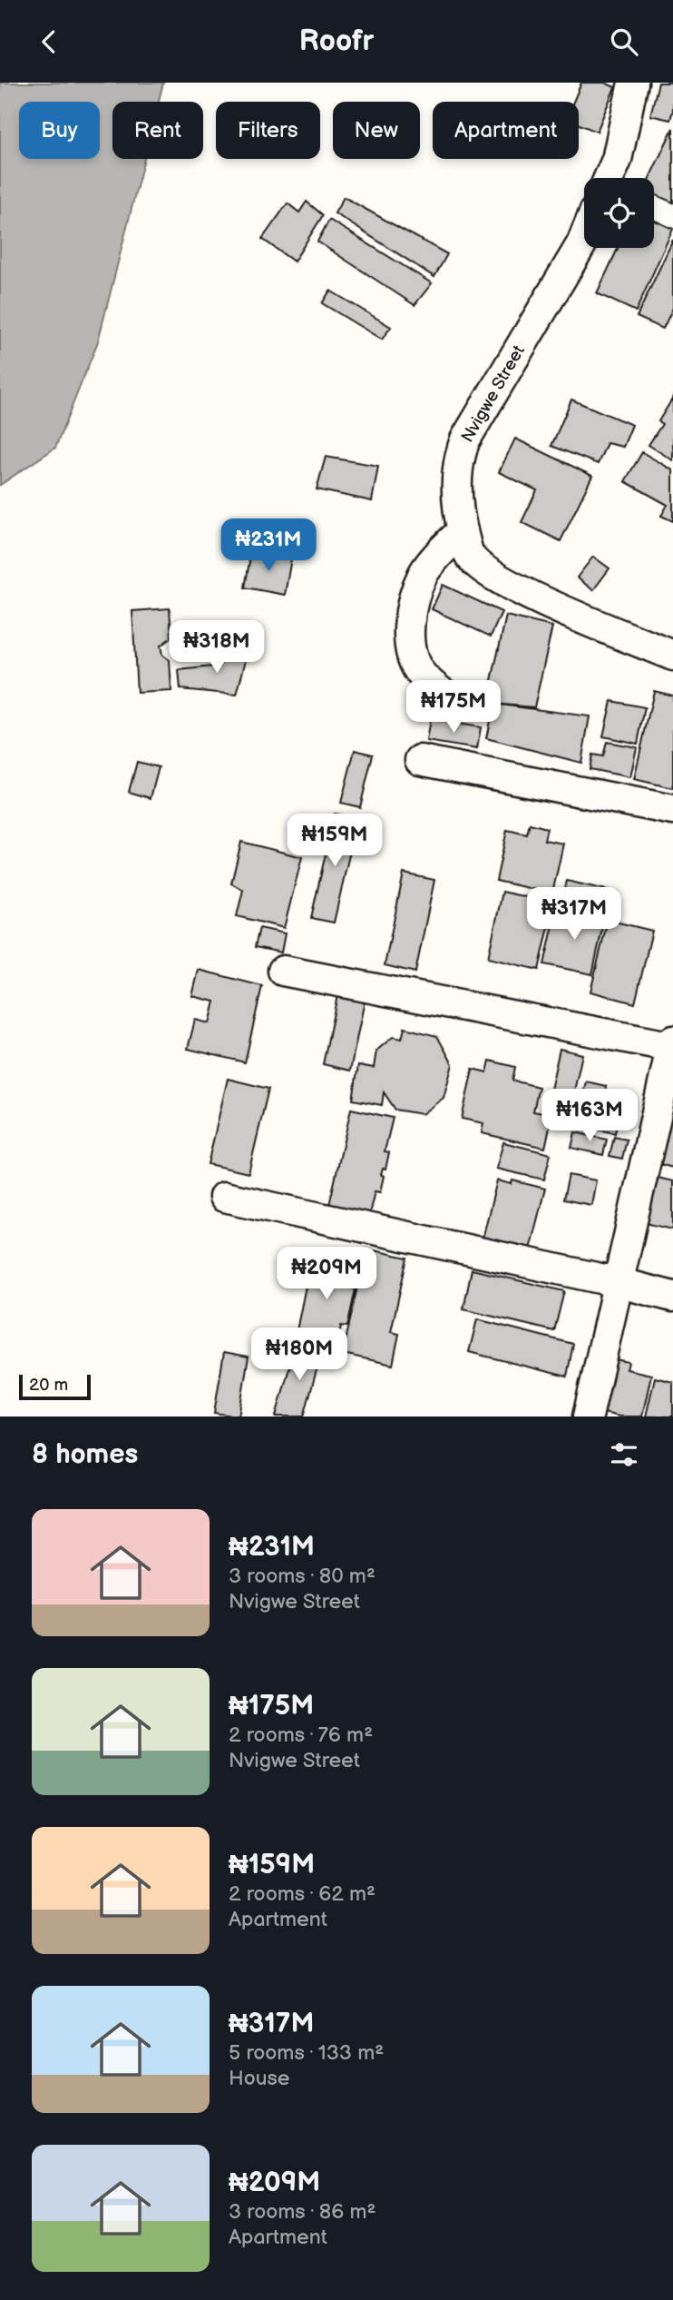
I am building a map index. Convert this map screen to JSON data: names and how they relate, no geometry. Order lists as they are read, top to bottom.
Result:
{
  "streets": {
    "street": ["Nvigwe Street"]
  },
  "scale_bar": "20 m",
  "page": {
    "header": "Roofr",
    "chip": [
      "Buy",
      "Rent",
      "Filters",
      "New",
      "Apartment"
    ],
    "price": [
      "₦231M",
      "₦318M",
      "₦175M",
      "₦159M",
      "₦317M",
      "₦163M",
      "₦209M",
      "₦180M"
    ],
    "scale": "20 m",
    "heading": "8 homes",
    "list": [
      {
        "name": "₦231M",
        "note": "3 rooms · 80 m² · Nvigwe Street"
      },
      {
        "name": "₦175M",
        "note": "2 rooms · 76 m² · Nvigwe Street"
      },
      {
        "name": "₦159M",
        "note": "2 rooms · 62 m² · Apartment"
      },
      {
        "name": "₦317M",
        "note": "5 rooms · 133 m² · House"
      },
      {
        "name": "₦209M",
        "note": "3 rooms · 86 m² · Apartment"
      }
    ]
  }
}
